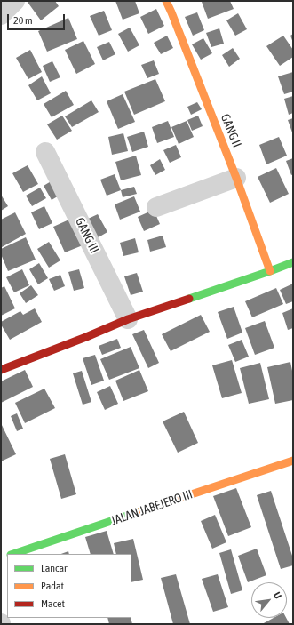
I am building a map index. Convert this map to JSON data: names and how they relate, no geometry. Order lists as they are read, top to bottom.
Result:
{
  "streets": {
    "street": ["GANG II", "GANG III", "JALAN JABEJERO III"]
  },
  "legend": ["Lancar", "Padat", "Macet"],
  "scale_bar": "20 m",
  "north": "top right"
}
